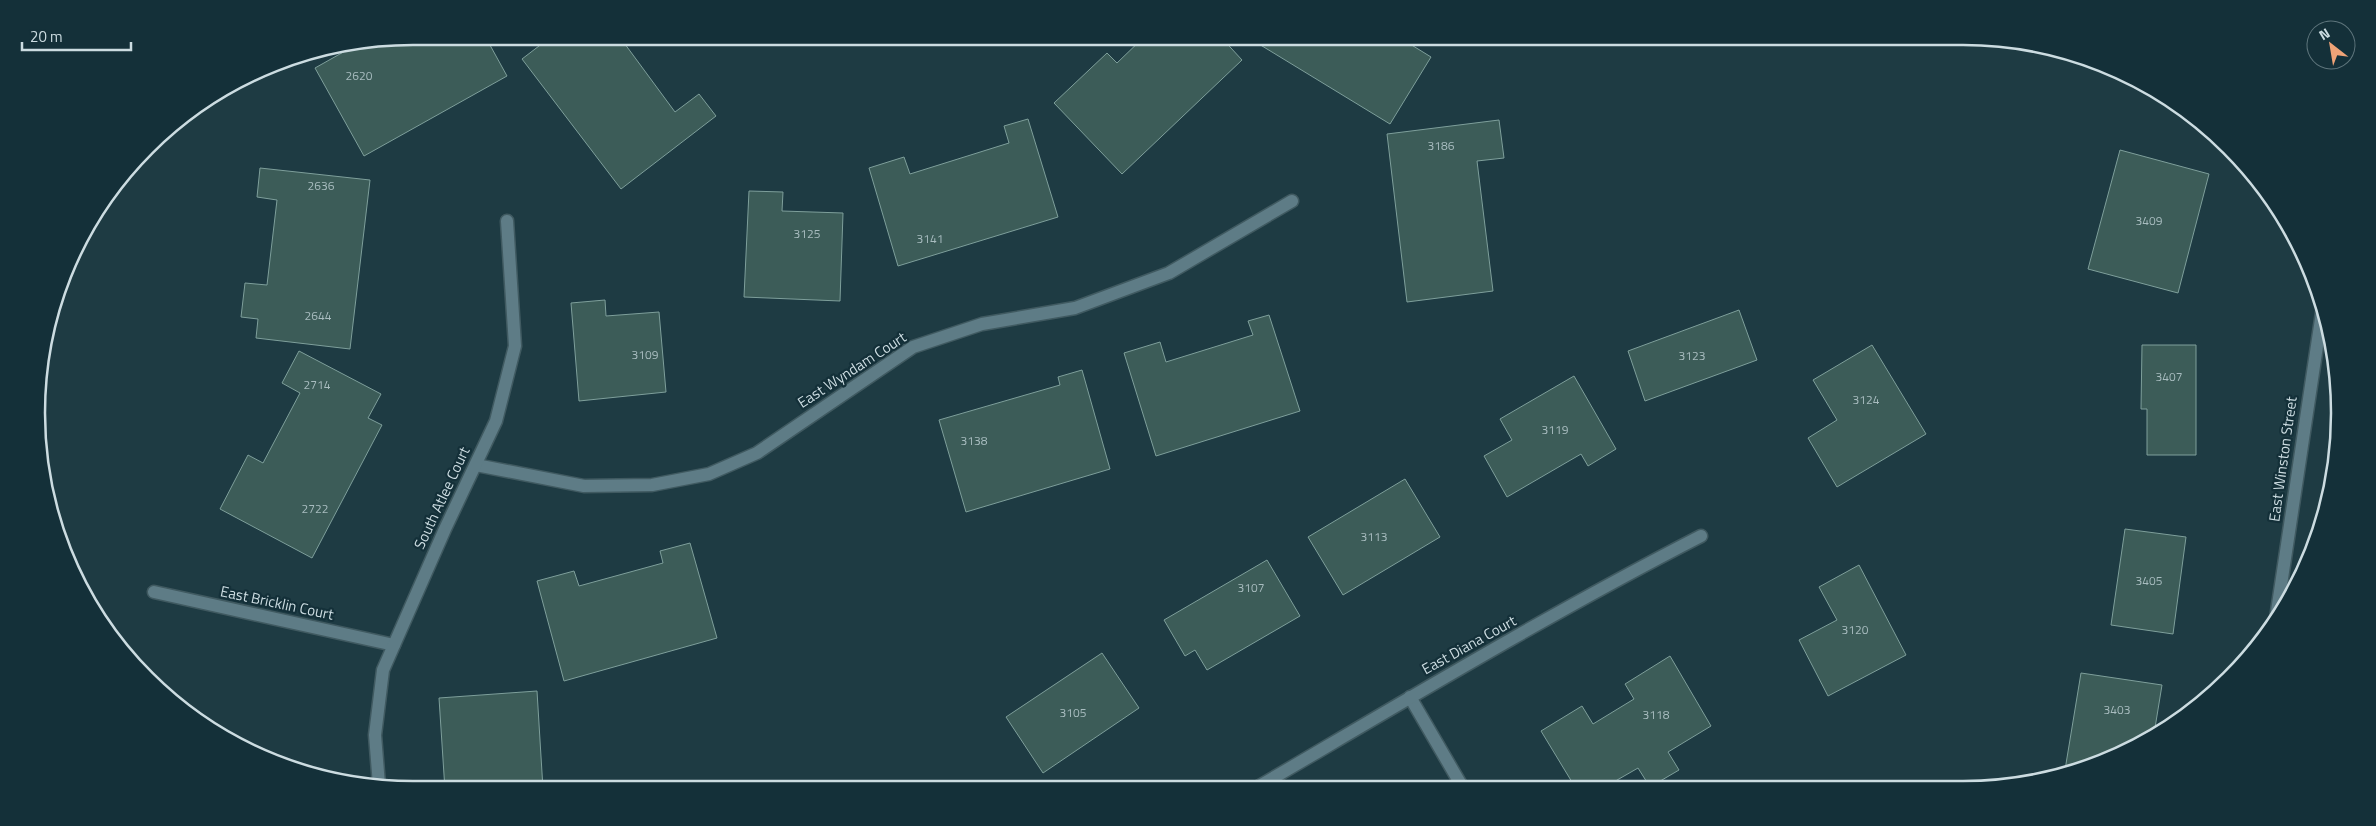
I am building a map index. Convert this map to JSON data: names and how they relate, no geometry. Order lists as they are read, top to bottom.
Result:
{
  "streets": {
    "street": [
      "East Wyndam Court",
      "East Winston Street",
      "South Atlee Court",
      "East Bricklin Court",
      "East Diana Court"
    ]
  },
  "crossings": [
    ["East Wyndam Court", "South Atlee Court"],
    ["South Atlee Court", "East Bricklin Court"]
  ],
  "house_numbers": [
    "2620",
    "3186",
    "2636",
    "3409",
    "3125",
    "3141",
    "2644",
    "3109",
    "3123",
    "3407",
    "2714",
    "3124",
    "3119",
    "3138",
    "2722",
    "3113",
    "3405",
    "3107",
    "3120",
    "3403",
    "3105",
    "3118"
  ],
  "scale_bar": "20 m",
  "north": "top left"
}
